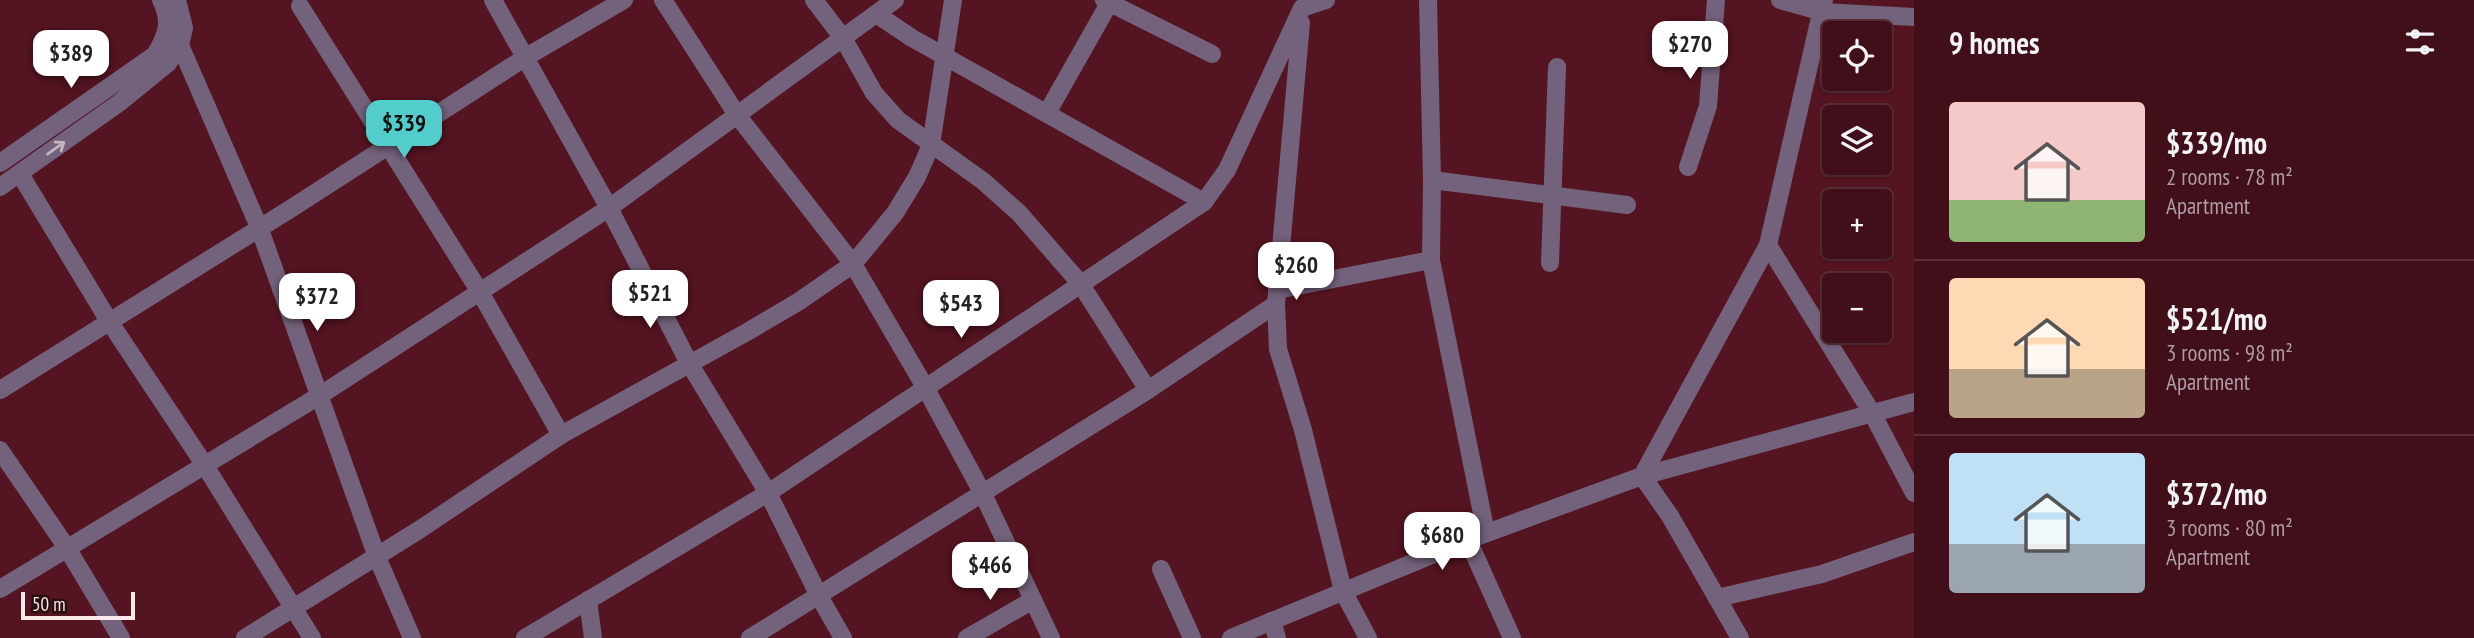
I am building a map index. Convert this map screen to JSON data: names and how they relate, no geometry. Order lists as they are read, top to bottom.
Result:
{
  "scale_bar": "50 m",
  "page": {
    "heading": "9 homes",
    "map_buttons": ["+", "−"],
    "price": [
      "$270",
      "$389",
      "$339",
      "$260",
      "$521",
      "$372",
      "$543",
      "$680",
      "$466"
    ],
    "list": [
      {
        "name": "$339/mo",
        "note": "2 rooms · 78 m² · Apartment"
      },
      {
        "name": "$521/mo",
        "note": "3 rooms · 98 m² · Apartment"
      },
      {
        "name": "$372/mo",
        "note": "3 rooms · 80 m² · Apartment"
      }
    ],
    "scale": "50 m"
  }
}
